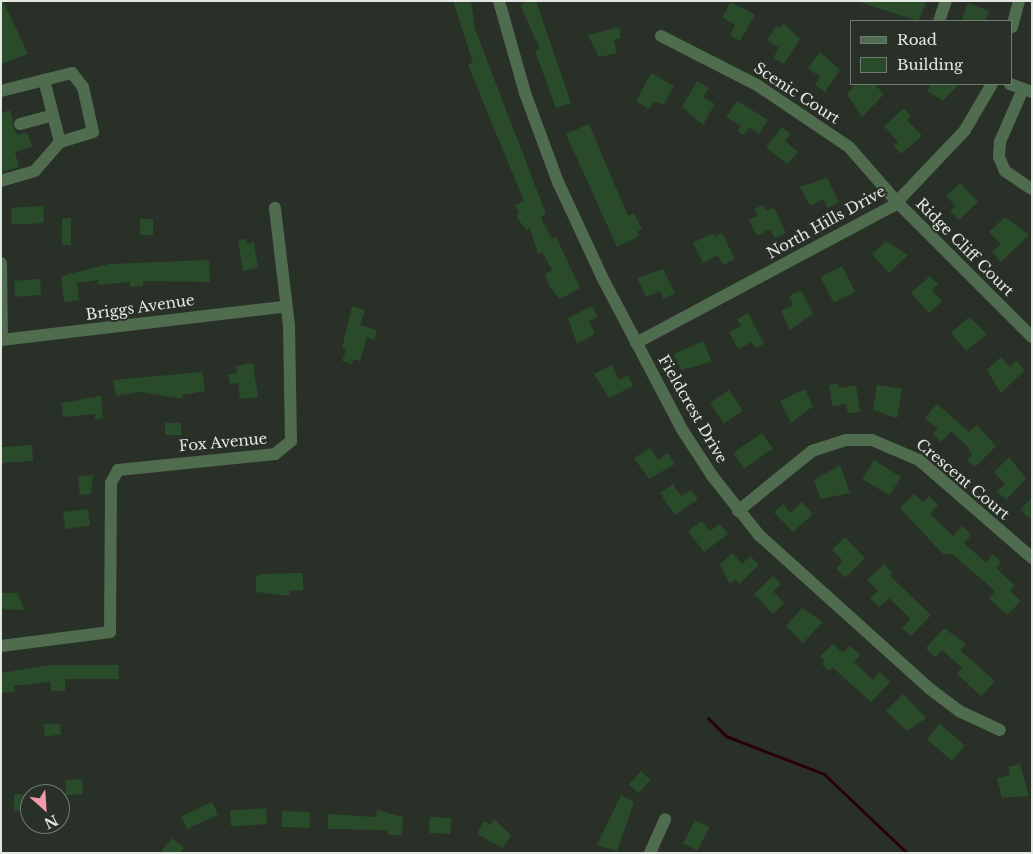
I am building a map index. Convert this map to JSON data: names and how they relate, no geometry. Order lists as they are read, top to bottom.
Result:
{
  "streets": {
    "street": [
      "Scenic Court",
      "North Hills Drive",
      "Ridge Cliff Court",
      "Briggs Avenue",
      "Fieldcrest Drive",
      "Fox Avenue",
      "Crescent Court"
    ]
  },
  "crossings": [
    ["Scenic Court", "North Hills Drive"],
    ["Scenic Court", "Ridge Cliff Court"],
    ["North Hills Drive", "Ridge Cliff Court"],
    ["North Hills Drive", "Fieldcrest Drive"],
    ["Briggs Avenue", "Fox Avenue"],
    ["Fieldcrest Drive", "Crescent Court"]
  ],
  "legend": ["Road", "Building"],
  "north": "bottom right"
}
